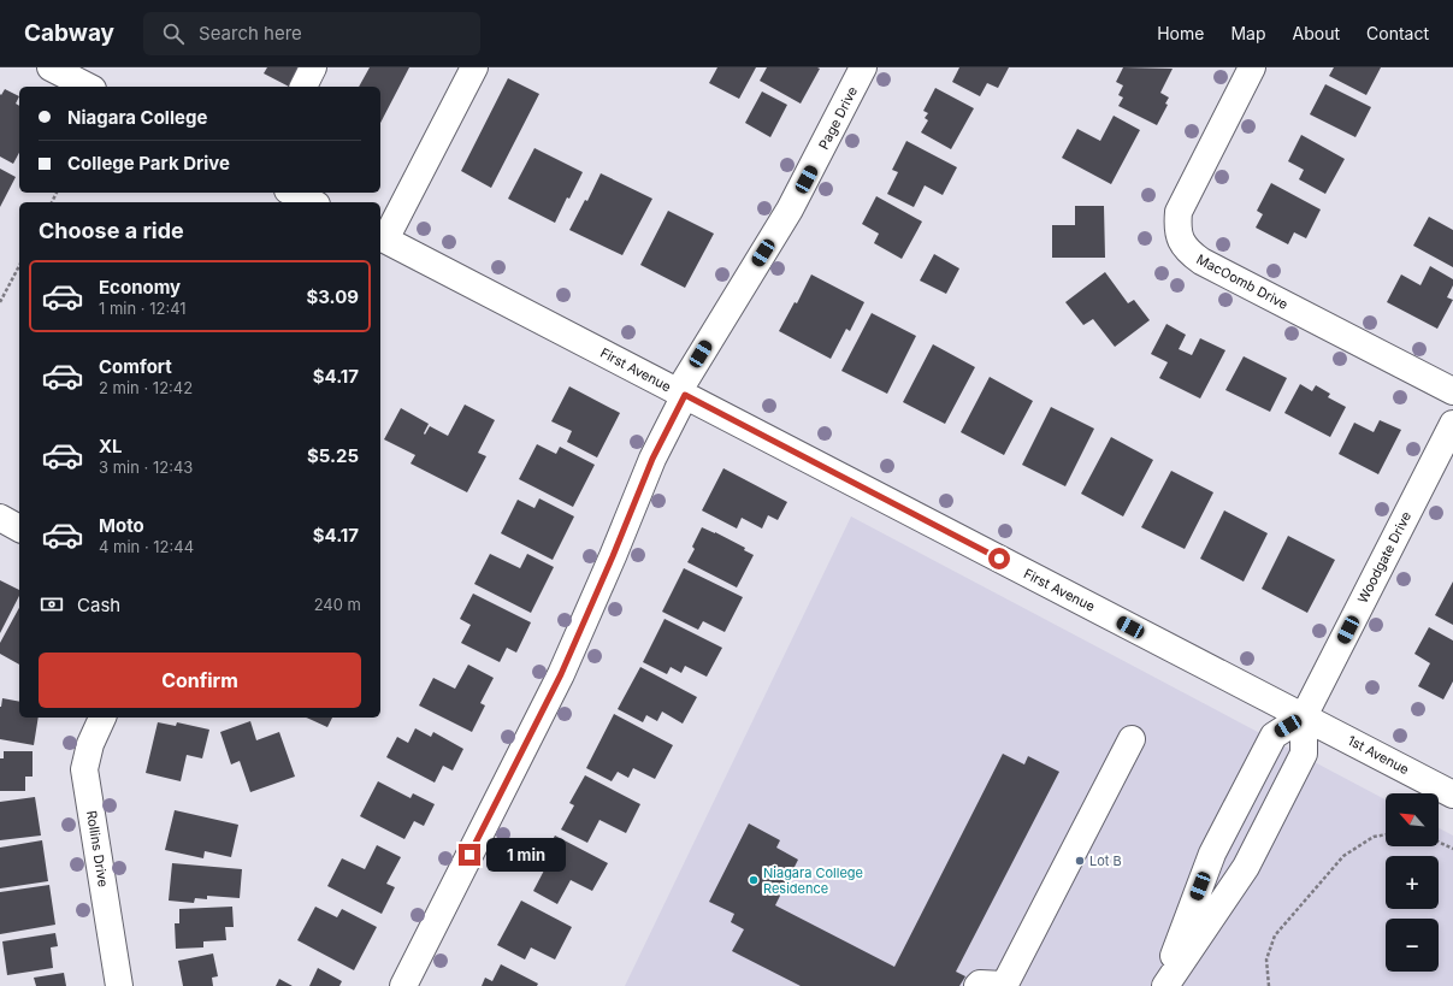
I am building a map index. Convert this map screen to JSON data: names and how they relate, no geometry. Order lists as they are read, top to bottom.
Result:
{
  "streets": {
    "street": [
      "Page Drive",
      "MacOomb Drive",
      "First Avenue",
      "Woodgate Drive",
      "1st Avenue",
      "Rollins Drive"
    ]
  },
  "crossings": [
    ["Page Drive", "First Avenue"],
    ["First Avenue", "Woodgate Drive"],
    ["First Avenue", "1st Avenue"],
    ["Woodgate Drive", "1st Avenue"]
  ],
  "places": ["Lot B", "Niagara College Residence"],
  "north": "top left",
  "page": {
    "header": "Cabway",
    "search": "Search here",
    "nav": [
      "Home",
      "Map",
      "About",
      "Contact"
    ],
    "banner": ["Niagara College", "College Park Drive"],
    "heading": "Choose a ride",
    "list": [
      {
        "name": "Economy",
        "note": "1 min · 12:41",
        "value": "$3.09"
      },
      {
        "name": "Comfort",
        "note": "2 min · 12:42",
        "value": "$4.17"
      },
      {
        "name": "XL",
        "note": "3 min · 12:43",
        "value": "$5.25"
      },
      {
        "name": "Moto",
        "note": "4 min · 12:44",
        "value": "$4.17"
      }
    ],
    "pay": ["Cash", "240 m"],
    "buttons": "Confirm",
    "map_buttons": ["+", "−"],
    "bubble": "1 min"
  }
}
